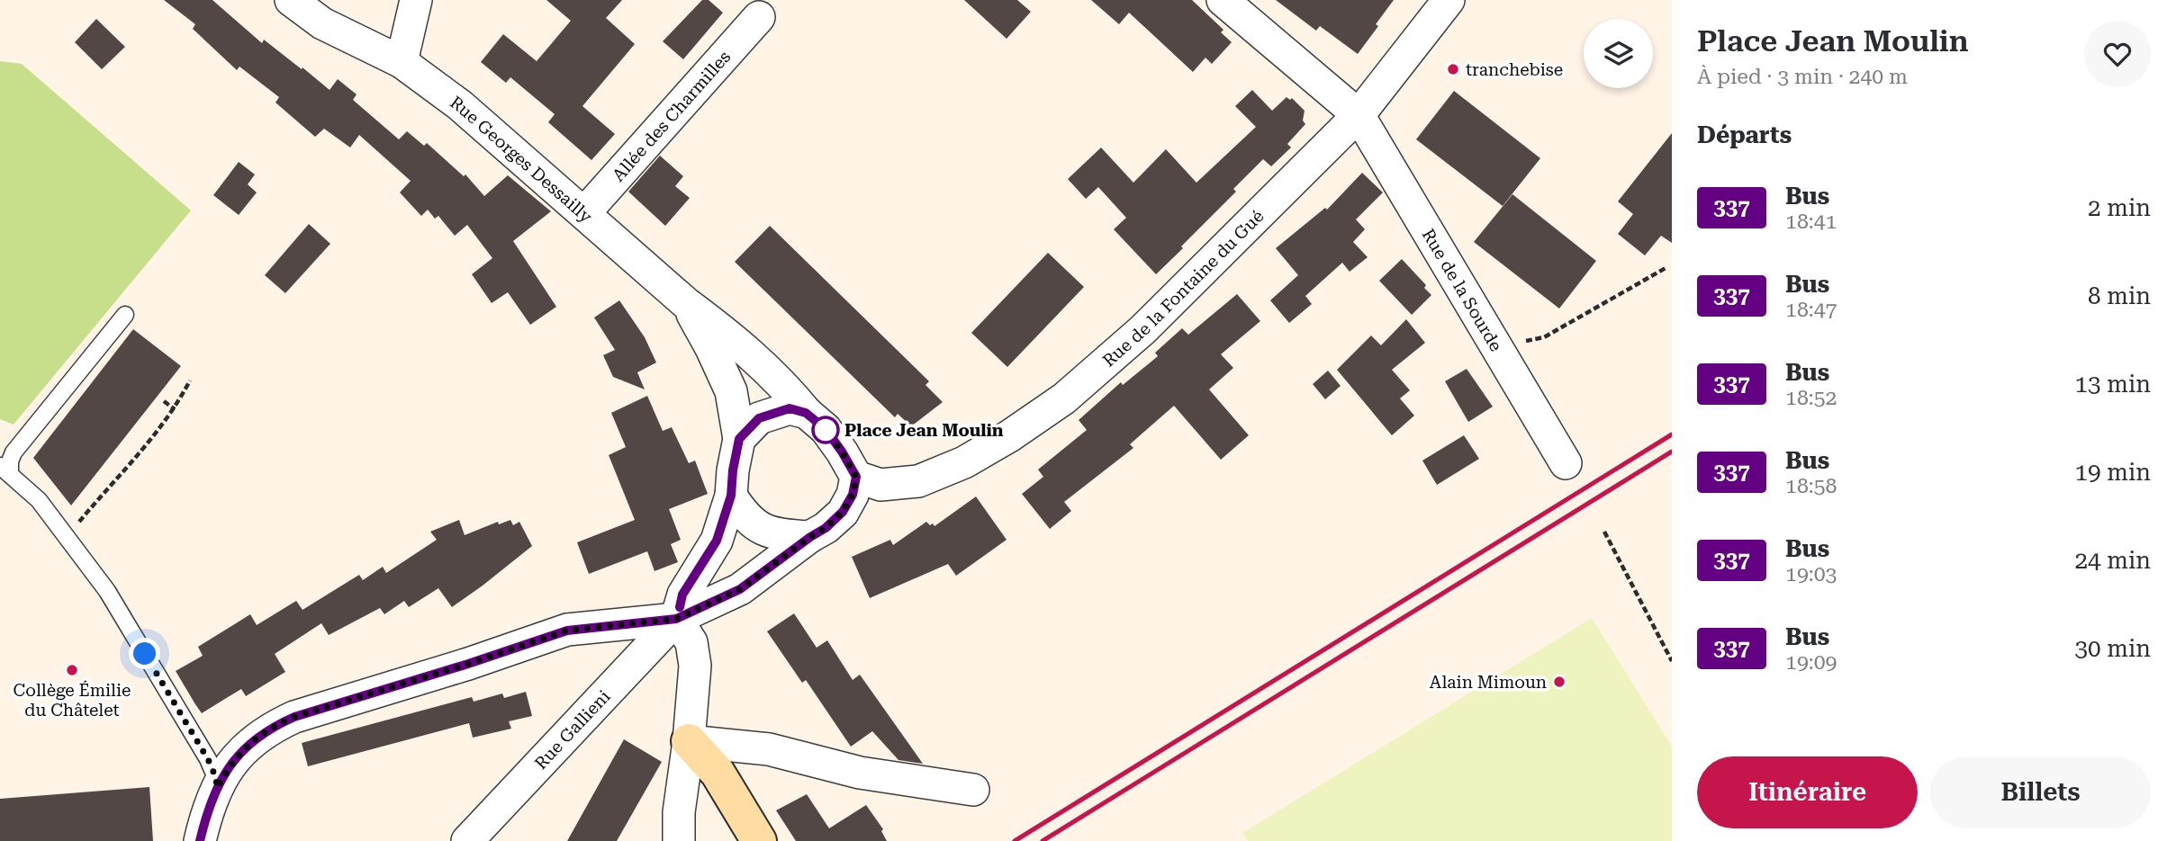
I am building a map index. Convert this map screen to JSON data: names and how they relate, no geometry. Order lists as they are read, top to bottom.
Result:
{
  "streets": {
    "street": [
      "Allée des Charmilles",
      "Rue Georges Dessailly",
      "Rue de la Fontaine du Gué",
      "Rue de la Sourde",
      "Rue Gallieni"
    ]
  },
  "crossings": [
    ["Allée des Charmilles", "Rue Georges Dessailly"],
    ["Rue Georges Dessailly", "Rue de la Fontaine du Gué"],
    ["Rue Georges Dessailly", "Rue Gallieni"],
    ["Rue de la Fontaine du Gué", "Rue de la Sourde"],
    ["Rue de la Fontaine du Gué", "Rue Gallieni"]
  ],
  "places": [
    "tranchebise",
    "Place Jean Moulin",
    "Collège Émilie du Châtelet",
    "Alain Mimoun"
  ],
  "lines": ["bus line 337"],
  "page": {
    "heading": [
      ["Place Jean Moulin", "À pied · 3 min · 240 m"],
      "Départs"
    ],
    "list": [
      {
        "mark": "337",
        "name": "Bus",
        "note": "18:41",
        "value": "2 min"
      },
      {
        "mark": "337",
        "name": "Bus",
        "note": "18:47",
        "value": "8 min"
      },
      {
        "mark": "337",
        "name": "Bus",
        "note": "18:52",
        "value": "13 min"
      },
      {
        "mark": "337",
        "name": "Bus",
        "note": "18:58",
        "value": "19 min"
      },
      {
        "mark": "337",
        "name": "Bus",
        "note": "19:03",
        "value": "24 min"
      },
      {
        "mark": "337",
        "name": "Bus",
        "note": "19:09",
        "value": "30 min"
      }
    ],
    "buttons": ["Itinéraire", "Billets"]
  }
}
